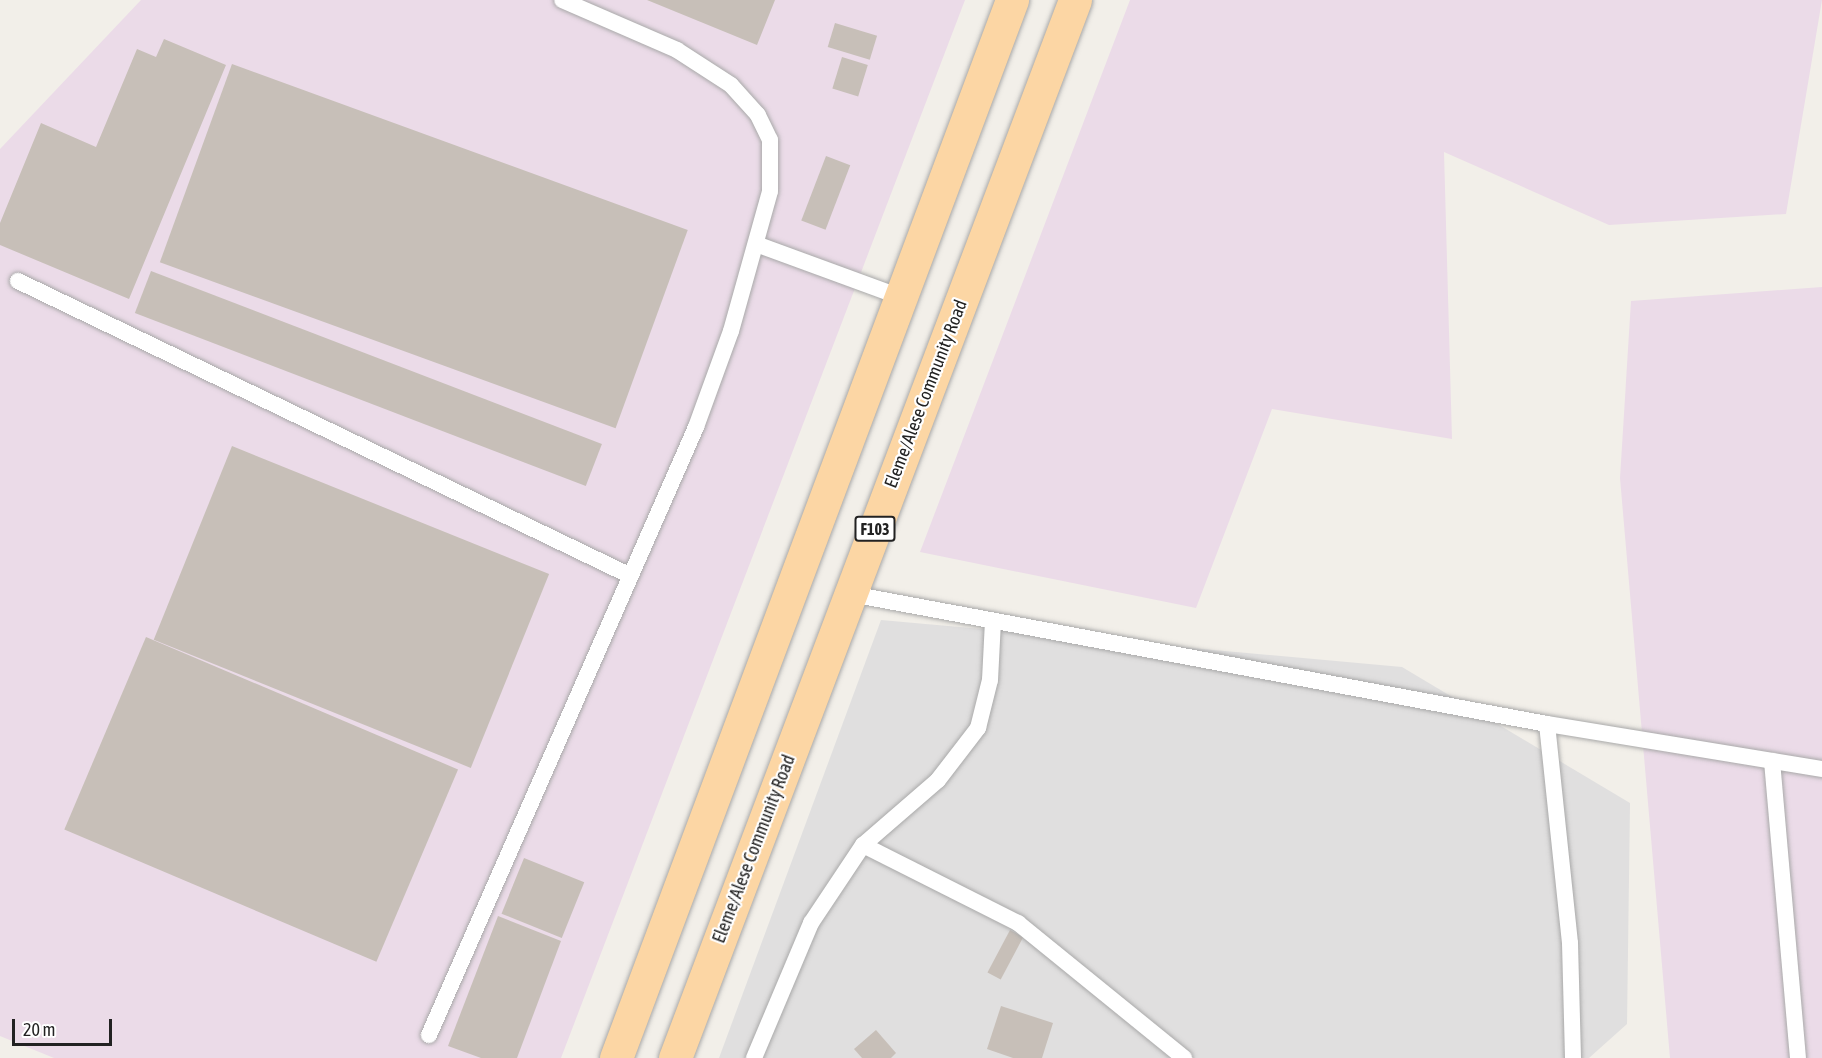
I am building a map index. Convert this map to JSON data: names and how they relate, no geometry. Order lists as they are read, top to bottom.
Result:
{
  "streets": {
    "main road": ["Eleme/Alese Community Road", "F103"]
  },
  "scale_bar": "20 m"
}
